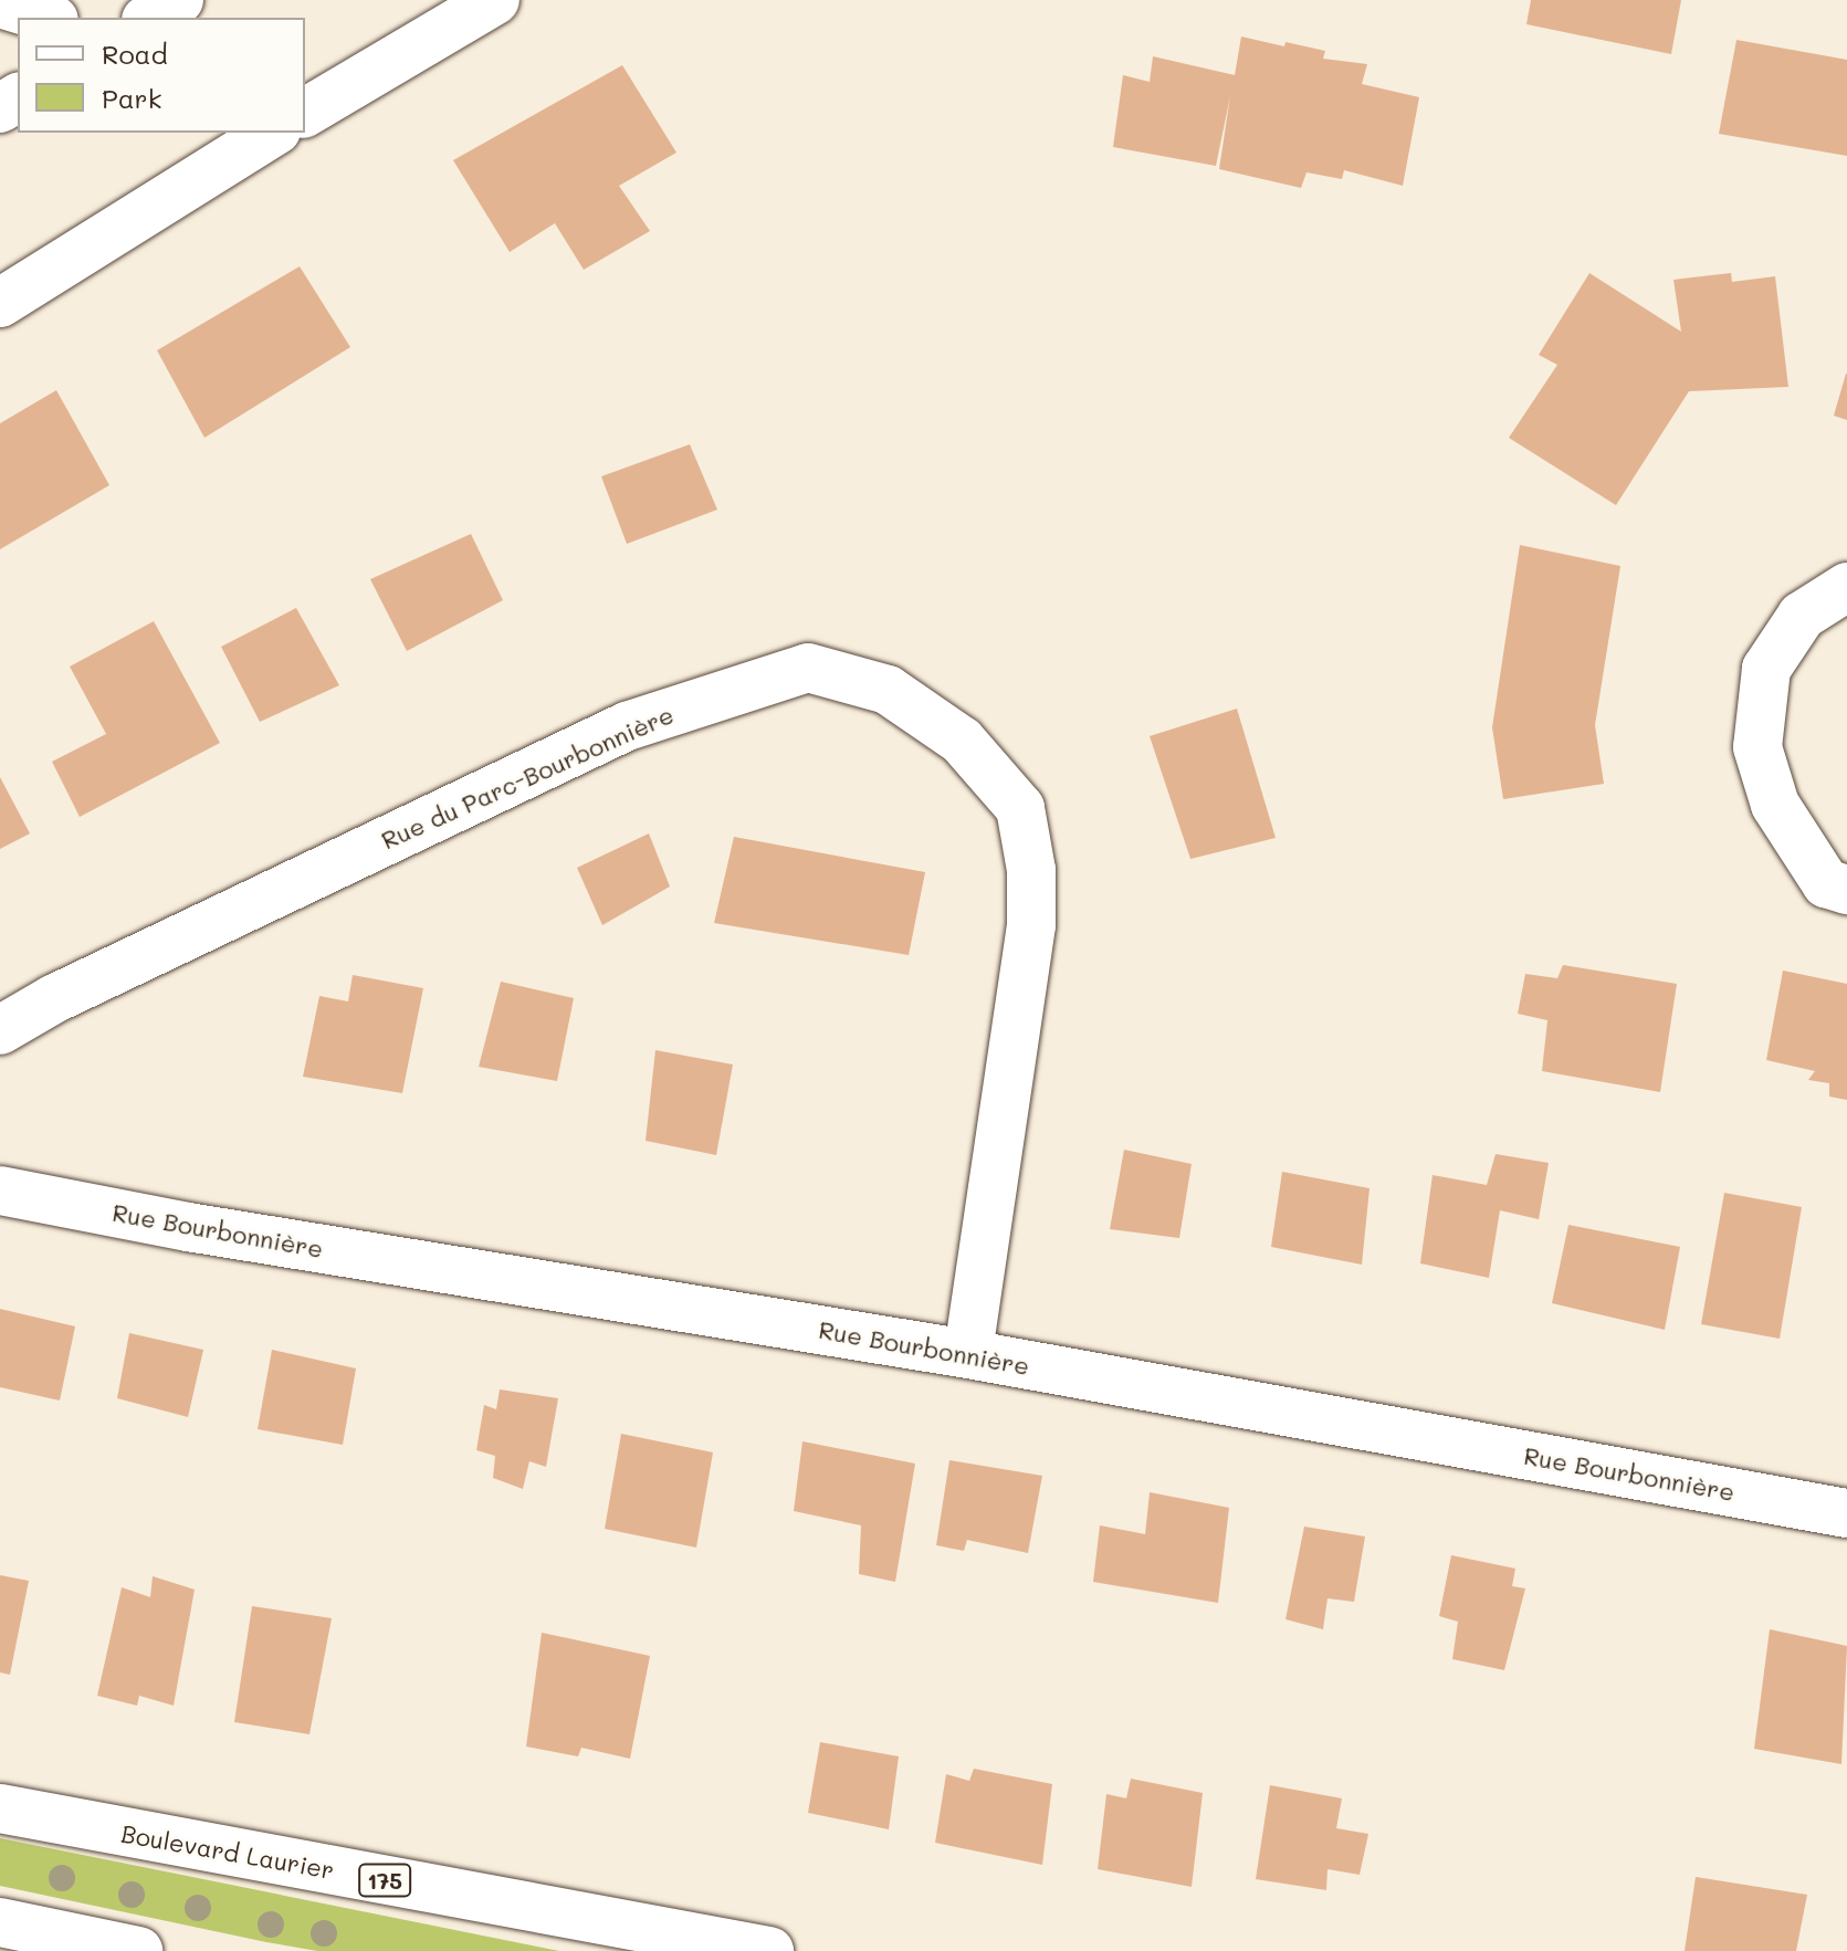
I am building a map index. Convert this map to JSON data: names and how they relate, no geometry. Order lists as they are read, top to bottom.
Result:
{
  "streets": {
    "street": [
      "Rue du Parc-Bourbonnière",
      "Rue Bourbonnière",
      "Boulevard Laurier",
      "175"
    ]
  },
  "crossings": [
    ["Rue du Parc-Bourbonnière", "Rue Bourbonnière"]
  ],
  "legend": ["Road", "Park"]
}
